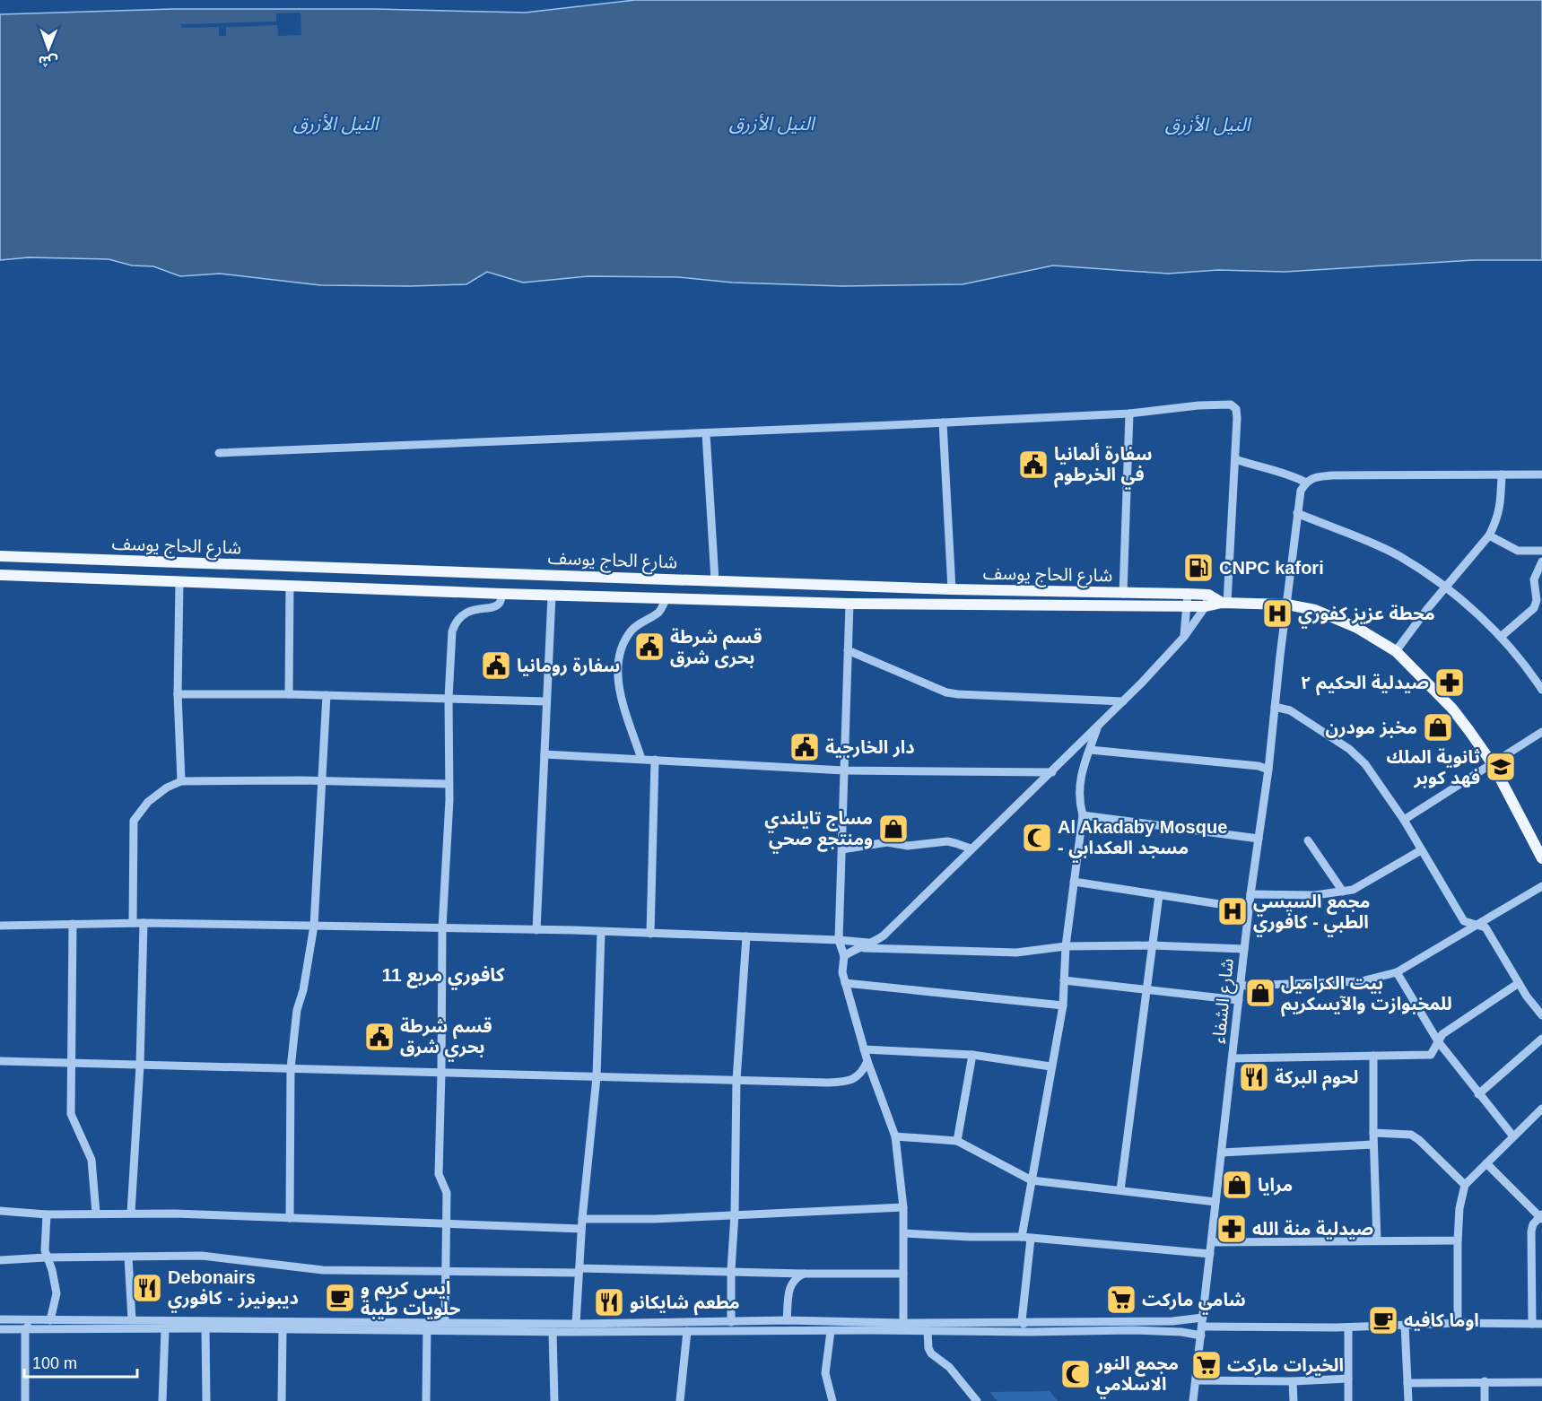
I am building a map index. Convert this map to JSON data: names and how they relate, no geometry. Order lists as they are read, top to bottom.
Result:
{
  "streets": {
    "main road": ["شارع الحاج يوسف"],
    "street": ["شارع الشفاء"]
  },
  "crossings": [
    ["شارع الحاج يوسف", "شارع الشفاء"]
  ],
  "districts": ["كافوري مربع 11"],
  "water": ["النيل الأزرق"],
  "places": {
    "public building": [
      "سفارة ألمانيا في الخرطوم",
      "قسم شرطة بحرى شرق",
      "سفارة رومانيا",
      "دار الخارجية",
      "قسم شرطة بحري شرق"
    ],
    "fuel station": ["CNPC kafori"],
    "hospital": ["محطة عزيز كفوري", "مجمع السيسي الطبي - كافوري"],
    "pharmacy": ["صيدلية الحكيم ٢", "صيدلية منة الله"],
    "shop": [
      "مخبز مودرن",
      "مساج تايلندي ومنتجع صحي",
      "بيت الكراميل للمخبوازت والآيسكريم",
      "مرايا"
    ],
    "school or university": ["ثانوية الملك فهد كوبر"],
    "mosque": ["Al Akadaby Mosque - مسجد العكدابي", "مجمع النور الاسلامي"],
    "restaurant": ["لحوم البركة", "Debonairs ديبونيرز - كافوري", "مطعم شايكانو"],
    "cafe": ["ايس كريم و حلويات طيبة", "اوما كافيه"],
    "supermarket": ["شامي ماركت", "الخيرات ماركت"]
  },
  "scale_bar": "100 m",
  "north": "bottom"
}
